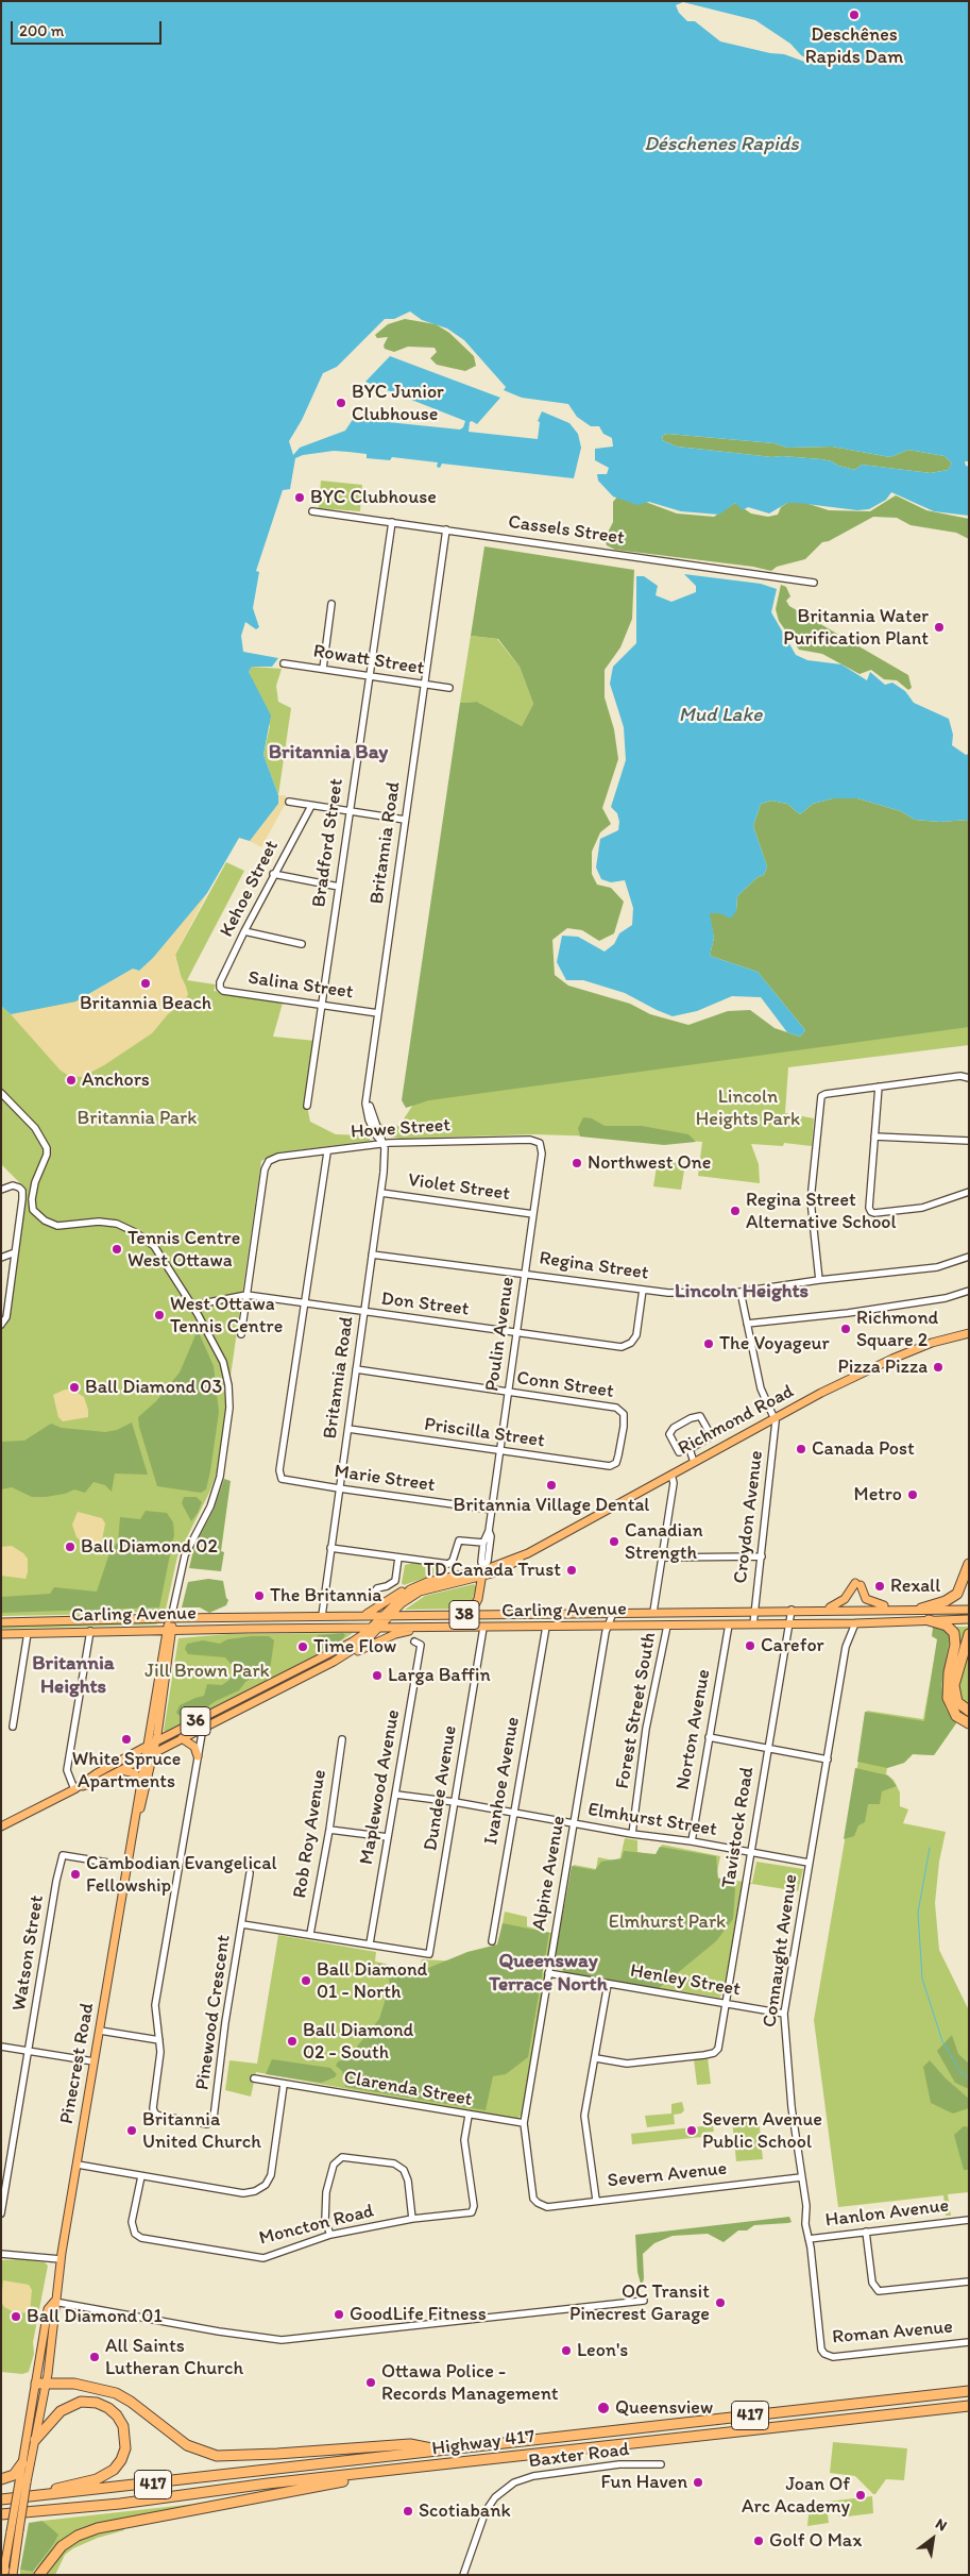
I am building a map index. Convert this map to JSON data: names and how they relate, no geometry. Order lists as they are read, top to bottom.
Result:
{
  "streets": {
    "highway": ["417", "Highway 417"],
    "main road": [
      "Poulin Avenue",
      "Richmond Road",
      "Carling Avenue",
      "38",
      "36",
      "Pinecrest Road"
    ],
    "street": [
      "Cassels Street",
      "Rowatt Street",
      "Bradford Street",
      "Britannia Road",
      "Kehoe Street",
      "Salina Street",
      "Howe Street",
      "Violet Street",
      "Regina Street",
      "Don Street",
      "Conn Street",
      "Priscilla Street",
      "Marie Street",
      "Croydon Avenue",
      "Forest Street South",
      "Norton Avenue",
      "Ivanhoe Avenue",
      "Maplewood Avenue",
      "Dundee Avenue",
      "Elmhurst Street",
      "Tavistock Road",
      "Rob Roy Avenue",
      "Alpine Avenue",
      "Connaught Avenue",
      "Watson Street",
      "Henley Street",
      "Pinewood Crescent",
      "Clarenda Street",
      "Severn Avenue",
      "Hanlon Avenue",
      "Moncton Road",
      "Roman Avenue",
      "Baxter Road"
    ]
  },
  "crossings": [
    ["Cassels Street", "Bradford Street"],
    ["Cassels Street", "Britannia Road"],
    ["Rowatt Street", "Bradford Street"],
    ["Rowatt Street", "Britannia Road"],
    ["Bradford Street", "Salina Street"],
    ["Britannia Road", "Salina Street"],
    ["Britannia Road", "Howe Street"],
    ["Britannia Road", "Violet Street"],
    ["Britannia Road", "Regina Street"],
    ["Britannia Road", "Don Street"],
    ["Britannia Road", "Conn Street"],
    ["Britannia Road", "Priscilla Street"],
    ["Britannia Road", "Marie Street"],
    ["Britannia Road", "Carling Avenue"],
    ["Kehoe Street", "Salina Street"],
    ["Howe Street", "Don Street"],
    ["Howe Street", "Poulin Avenue"],
    ["Violet Street", "Poulin Avenue"],
    ["Regina Street", "Don Street"],
    ["Regina Street", "Poulin Avenue"],
    ["Regina Street", "Croydon Avenue"],
    ["Don Street", "Poulin Avenue"],
    ["Don Street", "Marie Street"],
    ["Poulin Avenue", "Conn Street"],
    ["Poulin Avenue", "Richmond Road"],
    ["Poulin Avenue", "Priscilla Street"],
    ["Poulin Avenue", "Marie Street"],
    ["Conn Street", "Priscilla Street"],
    ["Richmond Road", "Croydon Avenue"],
    ["Richmond Road", "Carling Avenue"],
    ["Richmond Road", "Pinewood Crescent"],
    ["Richmond Road", "Pinecrest Road"],
    ["Croydon Avenue", "Carling Avenue"],
    ["Carling Avenue", "Forest Street South"],
    ["Carling Avenue", "Norton Avenue"],
    ["Carling Avenue", "Ivanhoe Avenue"],
    ["Carling Avenue", "Dundee Avenue"],
    ["Carling Avenue", "Tavistock Road"],
    ["Carling Avenue", "Alpine Avenue"],
    ["Carling Avenue", "Connaught Avenue"],
    ["Carling Avenue", "Pinecrest Road"],
    ["Forest Street South", "Elmhurst Street"],
    ["Norton Avenue", "Elmhurst Street"],
    ["Ivanhoe Avenue", "Elmhurst Street"],
    ["Maplewood Avenue", "Dundee Avenue"],
    ["Maplewood Avenue", "Elmhurst Street"],
    ["Dundee Avenue", "Elmhurst Street"],
    ["Elmhurst Street", "Tavistock Road"],
    ["Elmhurst Street", "Alpine Avenue"],
    ["Elmhurst Street", "Connaught Avenue"],
    ["Tavistock Road", "Henley Street"],
    ["Alpine Avenue", "Henley Street"],
    ["Alpine Avenue", "Clarenda Street"],
    ["Alpine Avenue", "Severn Avenue"],
    ["Connaught Avenue", "Henley Street"],
    ["Connaught Avenue", "Severn Avenue"],
    ["Connaught Avenue", "Hanlon Avenue"],
    ["Connaught Avenue", "Roman Avenue"],
    ["Watson Street", "Pinecrest Road"],
    ["Clarenda Street", "Moncton Road"]
  ],
  "districts": [
    "Britannia Bay",
    "Lincoln Heights",
    "Britannia Heights",
    "Queensway Terrace North"
  ],
  "water": ["Déschenes Rapids", "Mud Lake"],
  "parks": [
    "Lincoln Heights Park",
    "Britannia Park",
    "Jill Brown Park",
    "Elmhurst Park"
  ],
  "places": [
    "Deschênes Rapids Dam",
    "BYC Junior Clubhouse",
    "BYC Clubhouse",
    "Britannia Water Purification Plant",
    "Britannia Beach",
    "Anchors",
    "Northwest One",
    "Regina Street Alternative School",
    "Tennis Centre West Ottawa",
    "West Ottawa Tennis Centre",
    "Richmond Square 2",
    "The Voyageur",
    "Pizza Pizza",
    "Ball Diamond 03",
    "Canada Post",
    "Britannia Village Dental",
    "Metro",
    "Canadian Strength",
    "Ball Diamond 02",
    "TD Canada Trust",
    "Rexall",
    "The Britannia",
    "Carefor",
    "Time Flow",
    "Larga Baffin",
    "White Spruce Apartments",
    "Cambodian Evangelical Fellowship",
    "Ball Diamond 01 - North",
    "Ball Diamond 02 - South",
    "Britannia United Church",
    "Severn Avenue Public School",
    "OC Transit Pinecrest Garage",
    "GoodLife Fitness",
    "Ball Diamond 01",
    "Leon's",
    "All Saints Lutheran Church",
    "Ottawa Police - Records Management",
    "Queensview",
    "Fun Haven",
    "Joan Of Arc Academy",
    "Scotiabank",
    "Golf O Max"
  ],
  "scale_bar": "200 m",
  "north": "top right"
}
